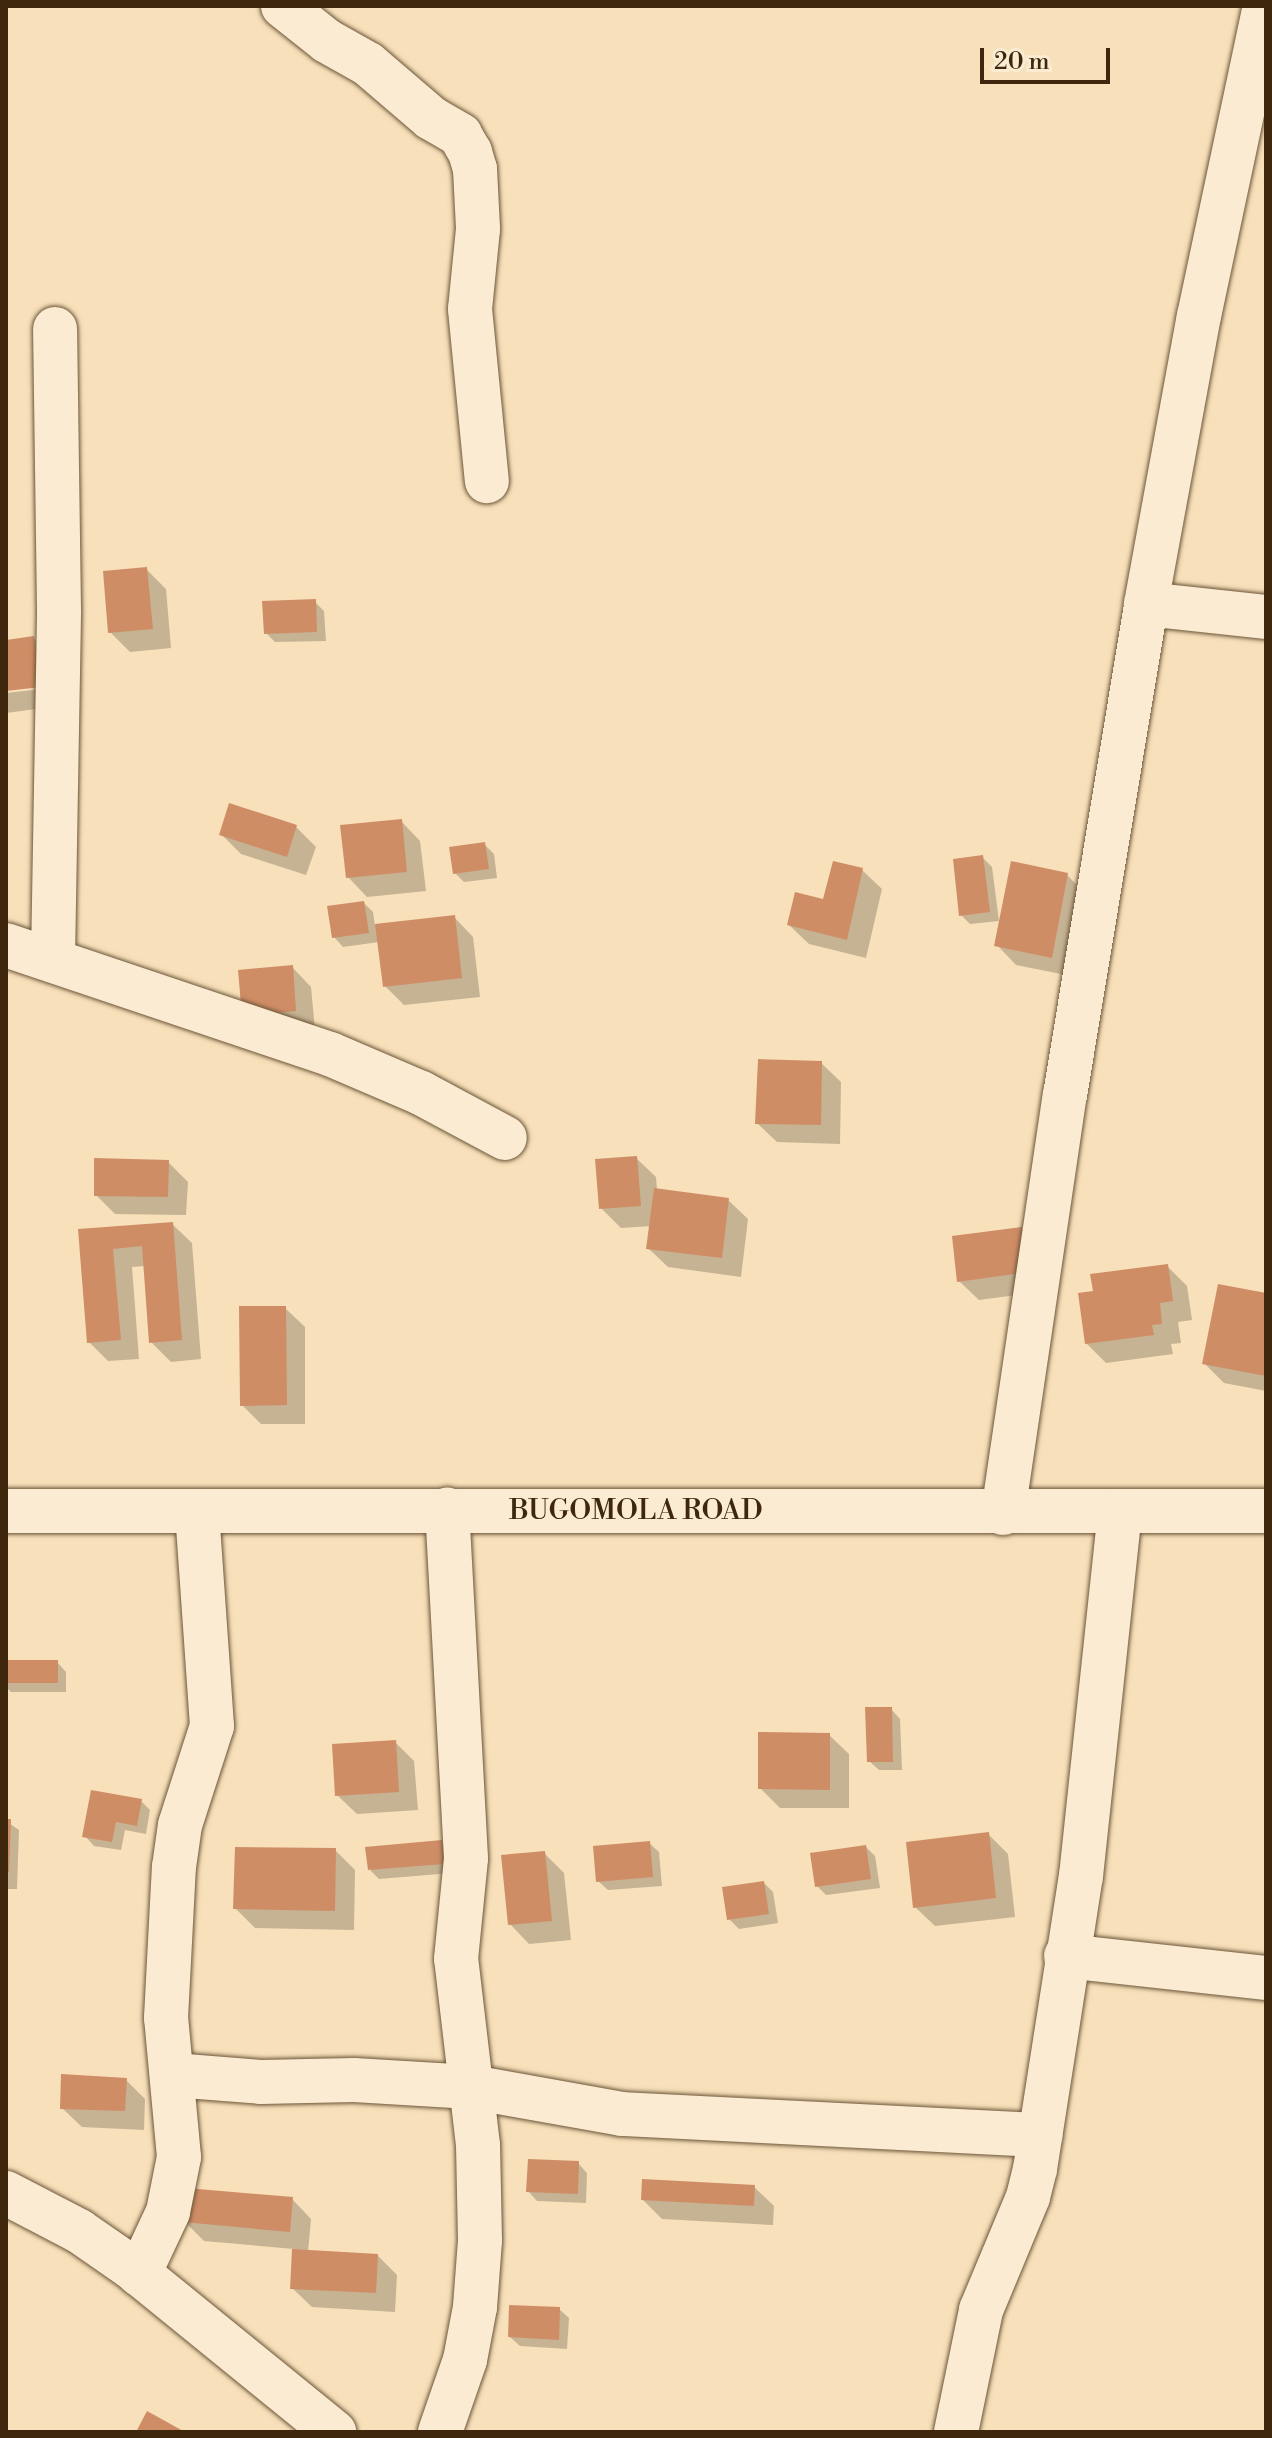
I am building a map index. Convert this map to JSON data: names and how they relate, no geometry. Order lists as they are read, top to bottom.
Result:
{
  "streets": {
    "street": ["BUGOMOLA ROAD"]
  },
  "scale_bar": "20 m"
}
